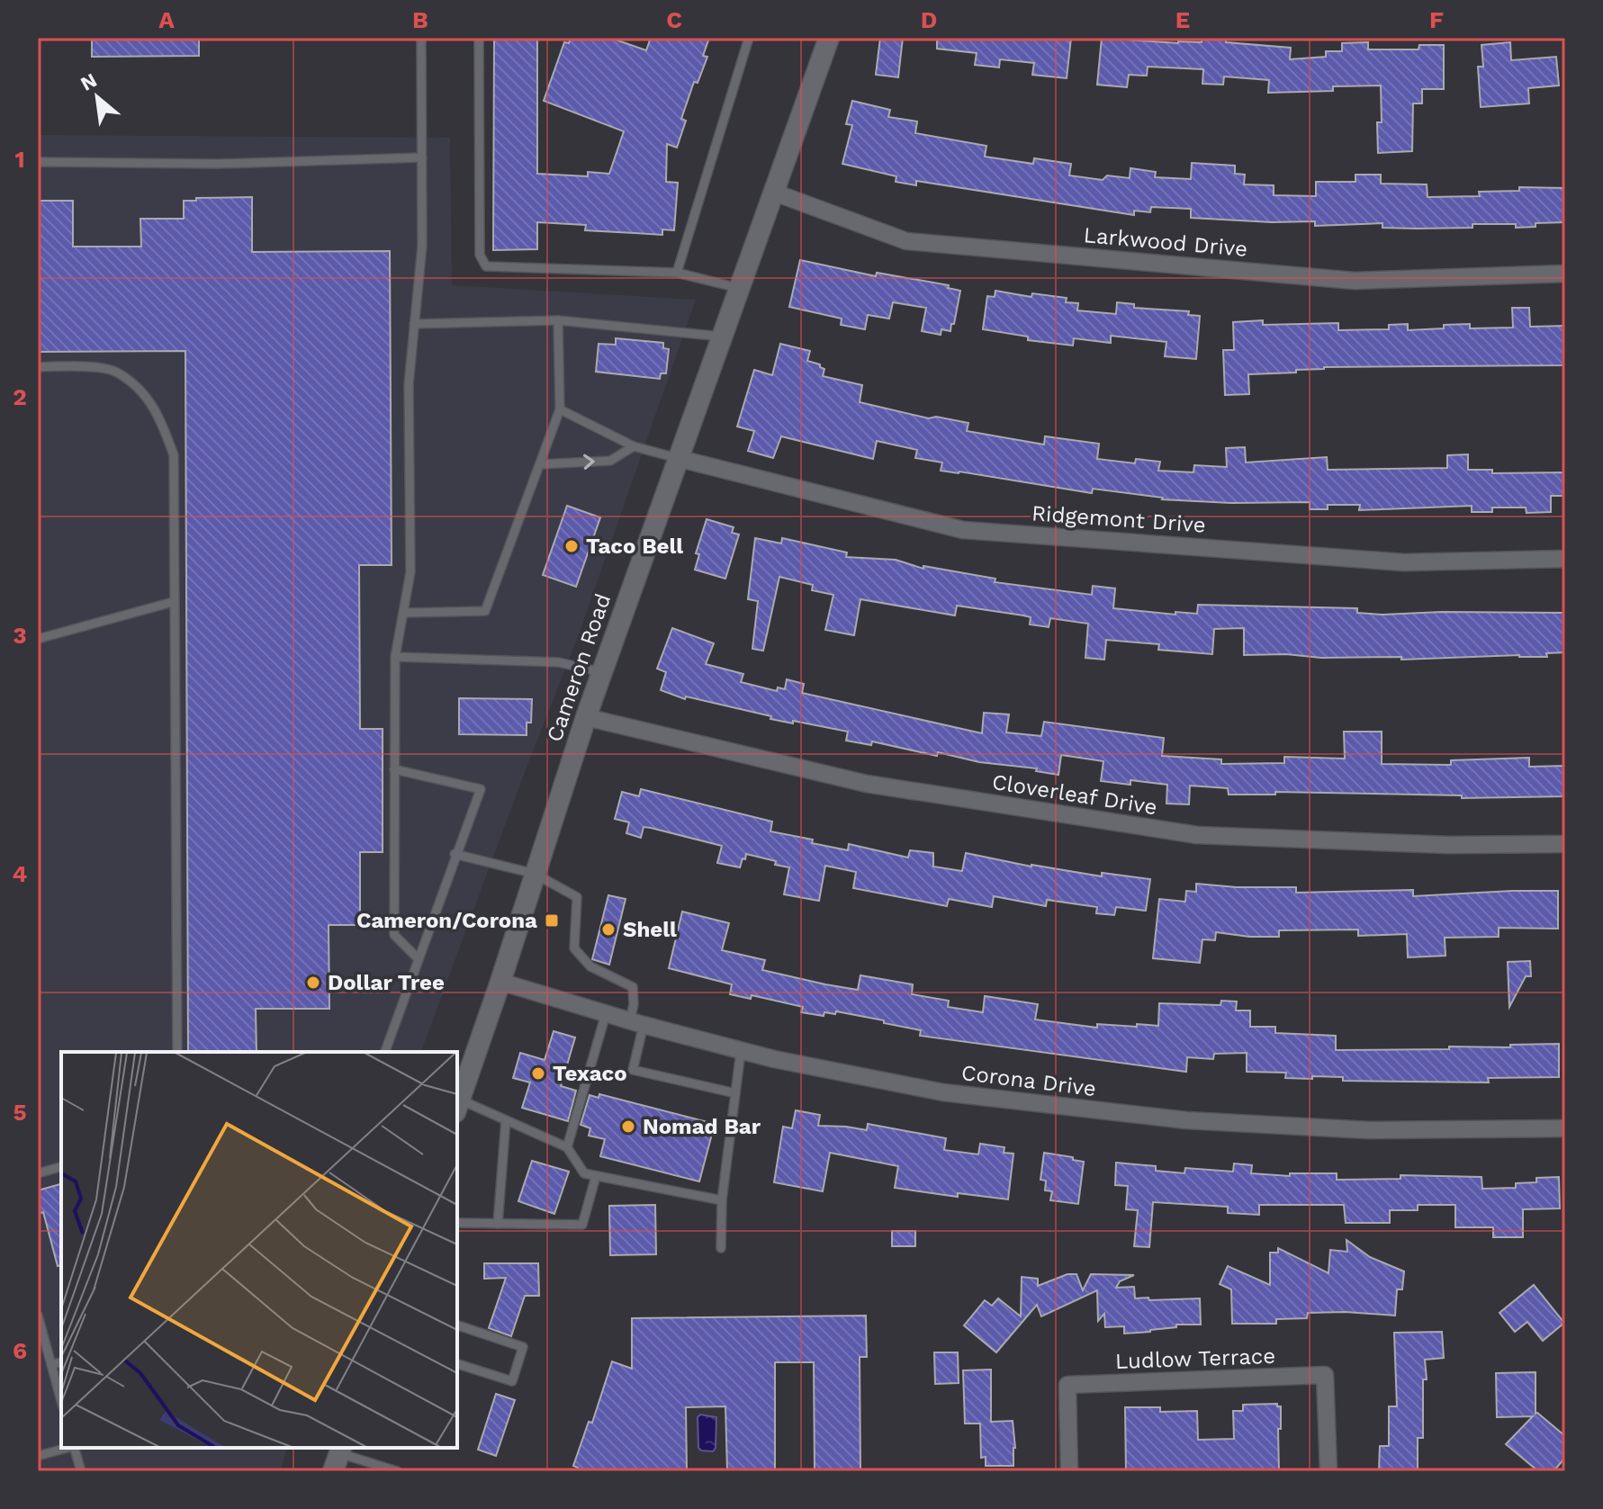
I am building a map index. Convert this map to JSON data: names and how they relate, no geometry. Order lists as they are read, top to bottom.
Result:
{
  "streets": {
    "main road": ["Cameron Road"],
    "street": [
      "Larkwood Drive",
      "Ridgemont Drive",
      "Cloverleaf Drive",
      "Corona Drive",
      "Ludlow Terrace"
    ]
  },
  "crossings": [
    ["Larkwood Drive", "Cameron Road"],
    ["Ridgemont Drive", "Cameron Road"],
    ["Cameron Road", "Cloverleaf Drive"],
    ["Cameron Road", "Corona Drive"]
  ],
  "places": {
    "other": [
      "Taco Bell",
      "Shell",
      "Dollar Tree",
      "Texaco",
      "Nomad Bar"
    ],
    "transit": ["Cameron/Corona"]
  },
  "north": "top left",
  "grid": {
    "columns": [
      "A",
      "B",
      "C",
      "D",
      "E",
      "F"
    ],
    "rows": [
      "1",
      "2",
      "3",
      "4",
      "5",
      "6"
    ]
  }
}
